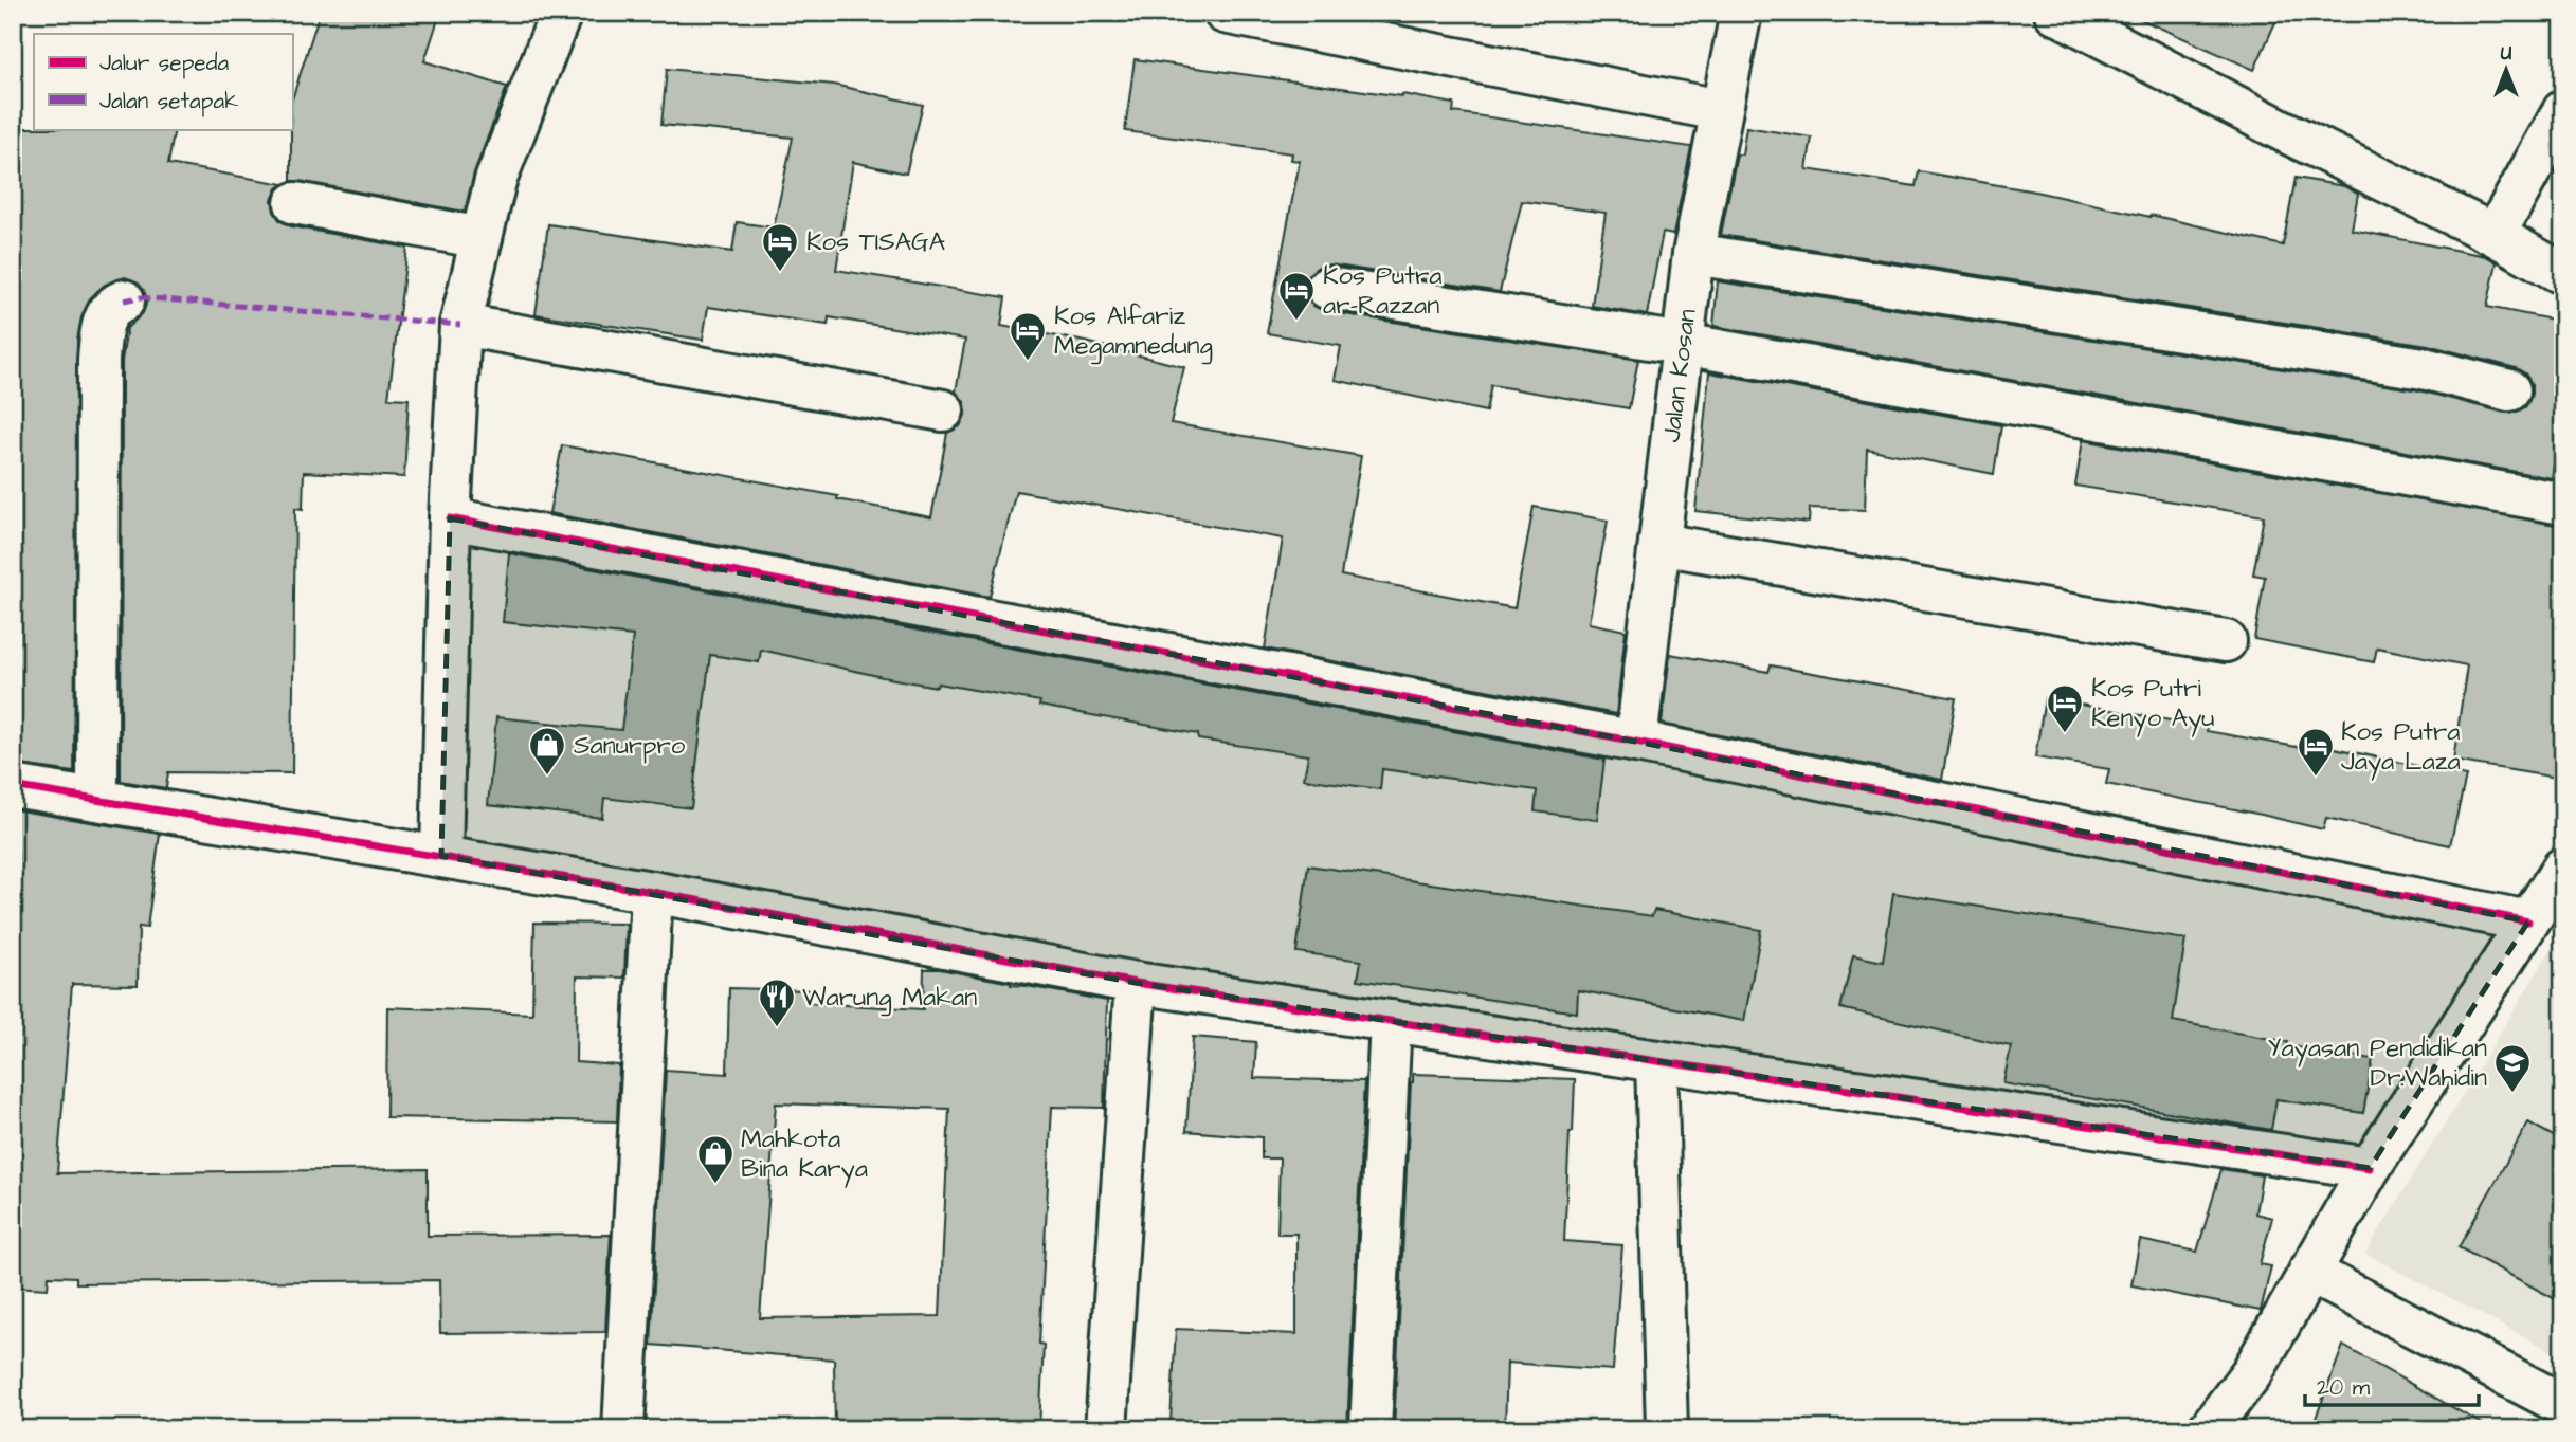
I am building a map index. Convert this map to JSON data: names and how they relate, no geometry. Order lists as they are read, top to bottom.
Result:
{
  "streets": {
    "street": ["Jalan Kosan"]
  },
  "places": {
    "hotel": [
      "Kos TISAGA",
      "Kos Putra ar-Razzan",
      "Kos Alfariz Megamnedung",
      "Kos Putri Kenyo Ayu",
      "Kos Putra Jaya Laza"
    ],
    "shop": ["Sanurpro", "Mahkota Bina Karya"],
    "restaurant": ["Warung Makan"],
    "school or university": ["Yayasan Pendidikan Dr.Wahidin"]
  },
  "legend": ["Jalur sepeda", "Jalan setapak"],
  "scale_bar": "20 m",
  "north": "top"
}
